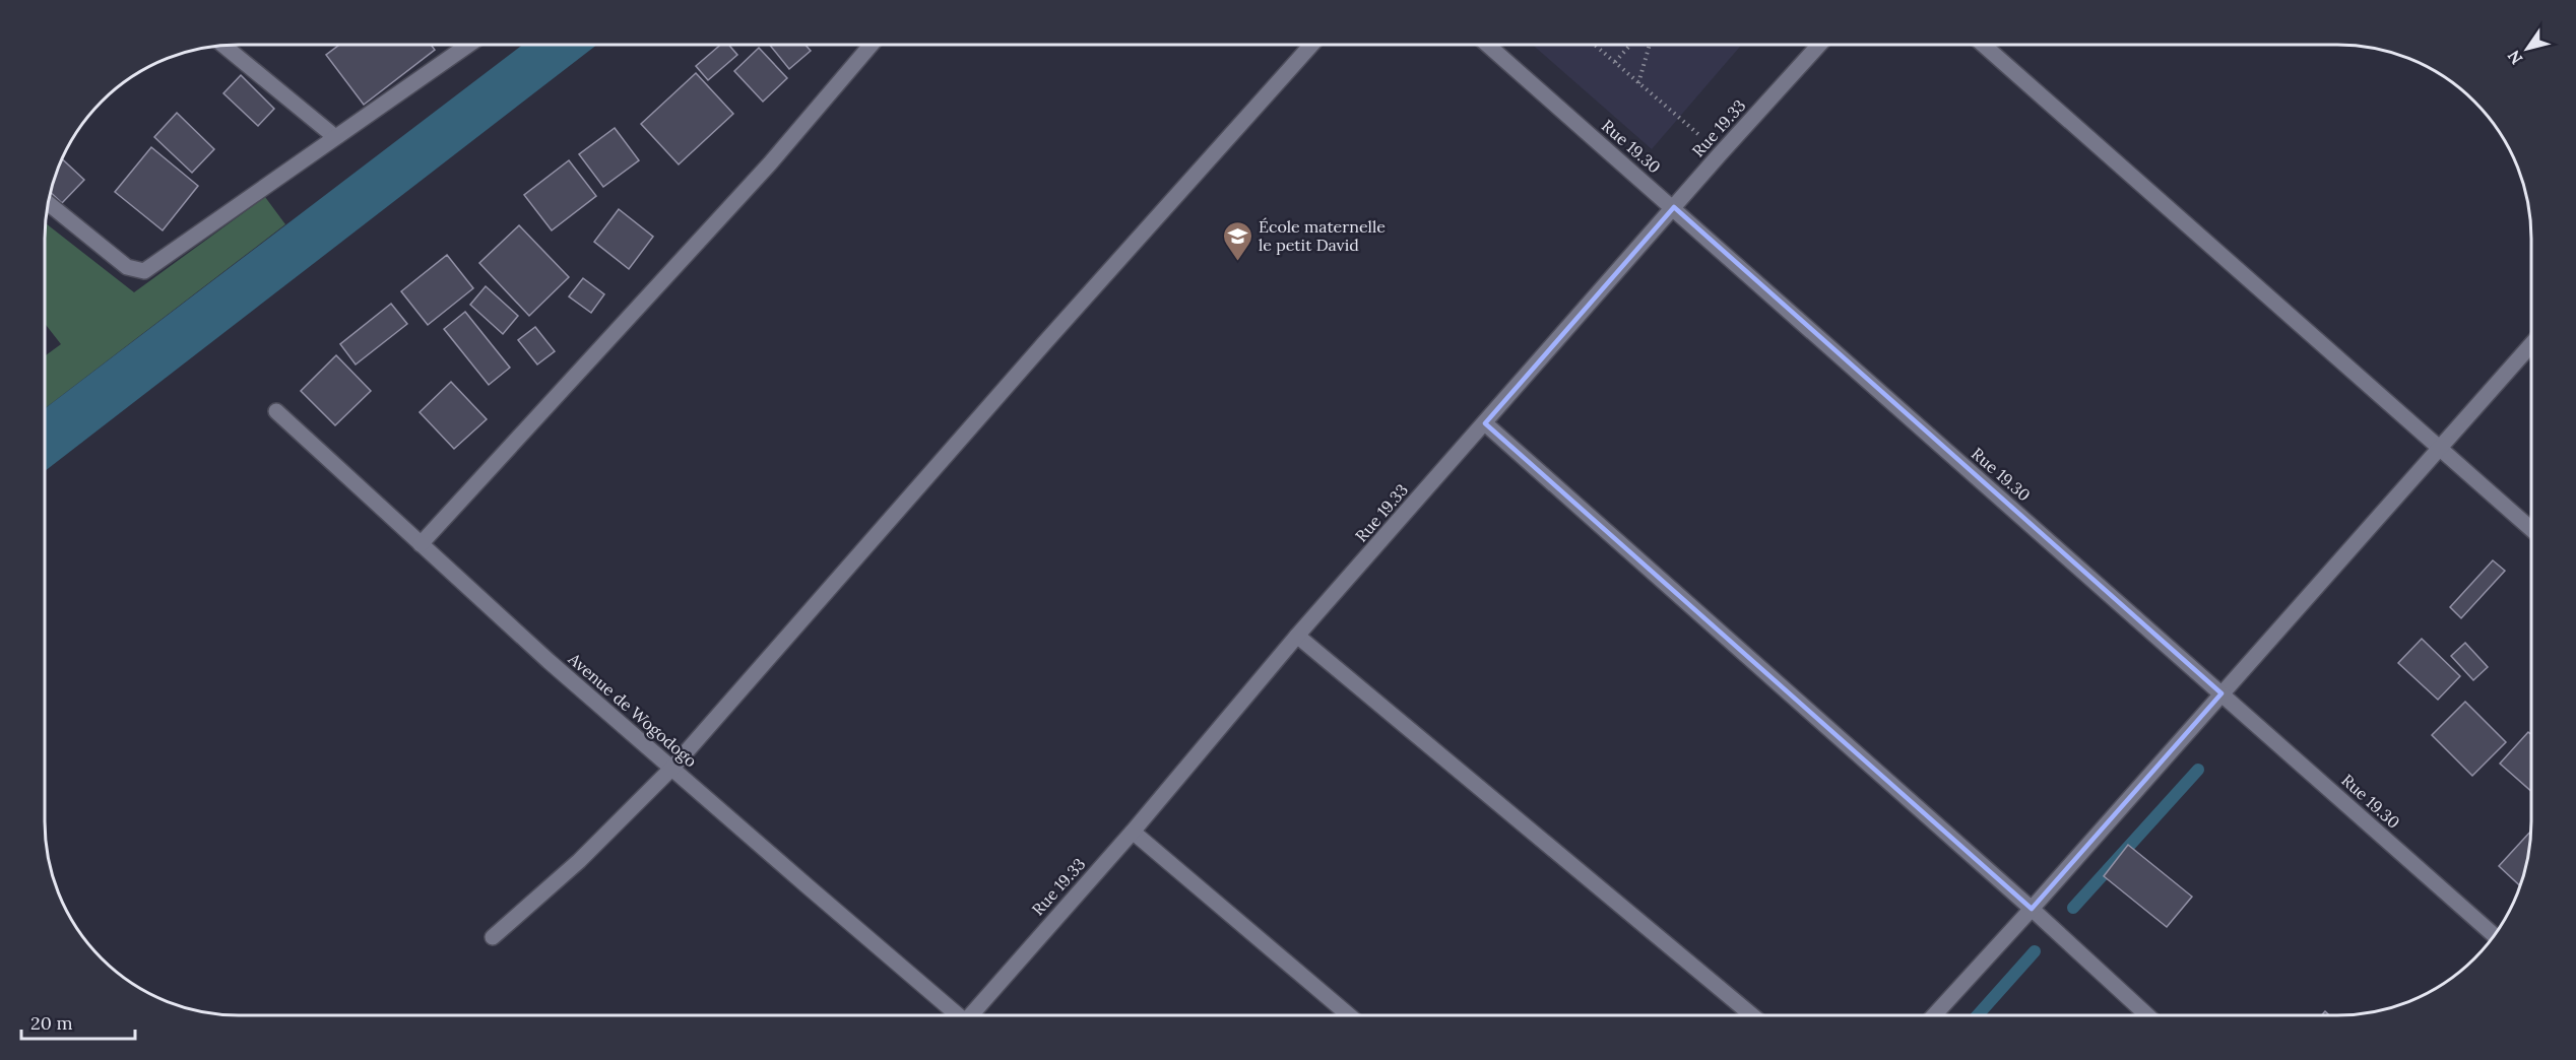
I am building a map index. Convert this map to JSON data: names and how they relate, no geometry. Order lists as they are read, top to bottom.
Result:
{
  "streets": {
    "street": ["Rue 19.33", "Rue 19.30", "Avenue de Wogodogo"]
  },
  "crossings": [
    ["Rue 19.33", "Rue 19.30"]
  ],
  "places": {
    "school or university": ["École maternelle le petit David"]
  },
  "scale_bar": "20 m",
  "north": "bottom left"
}
